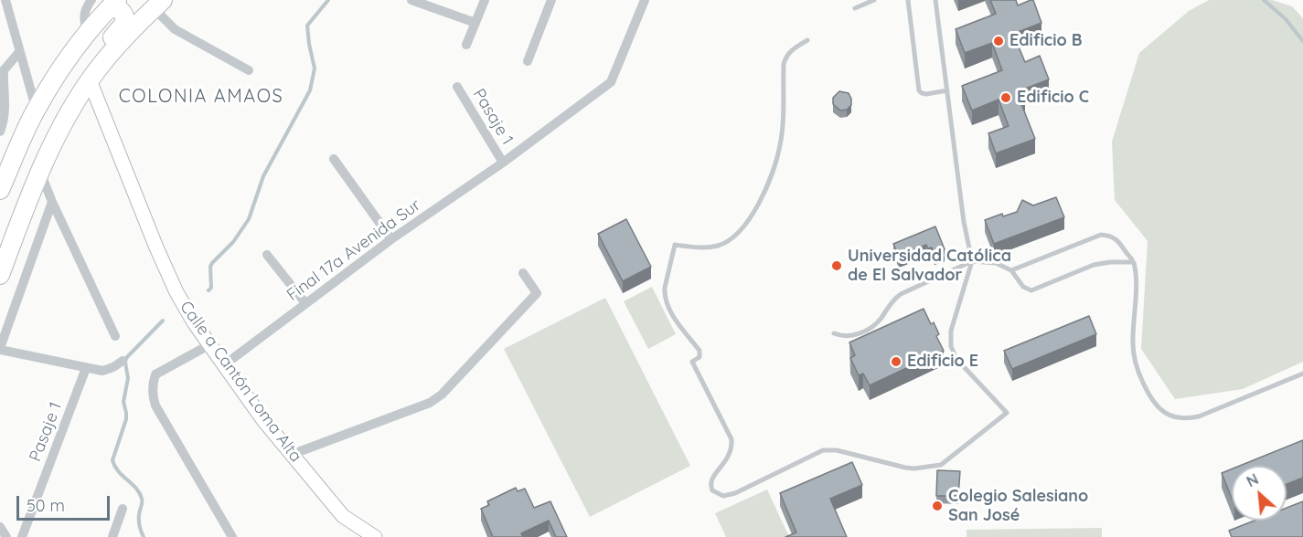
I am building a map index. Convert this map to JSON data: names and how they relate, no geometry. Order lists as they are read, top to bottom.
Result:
{
  "streets": {
    "street": ["Pasaje 1", "Final 17a Avenida Sur", "Calle a Cantón Loma Alta"]
  },
  "crossings": [
    ["Pasaje 1", "Final 17a Avenida Sur"],
    ["Final 17a Avenida Sur", "Calle a Cantón Loma Alta"]
  ],
  "districts": ["COLONIA AMAOS"],
  "places": [
    "Edificio B",
    "Edificio C",
    "Universidad Católica de El Salvador",
    "Edificio E",
    "Colegio Salesiano San José"
  ],
  "scale_bar": "50 m",
  "north": "top left"
}
